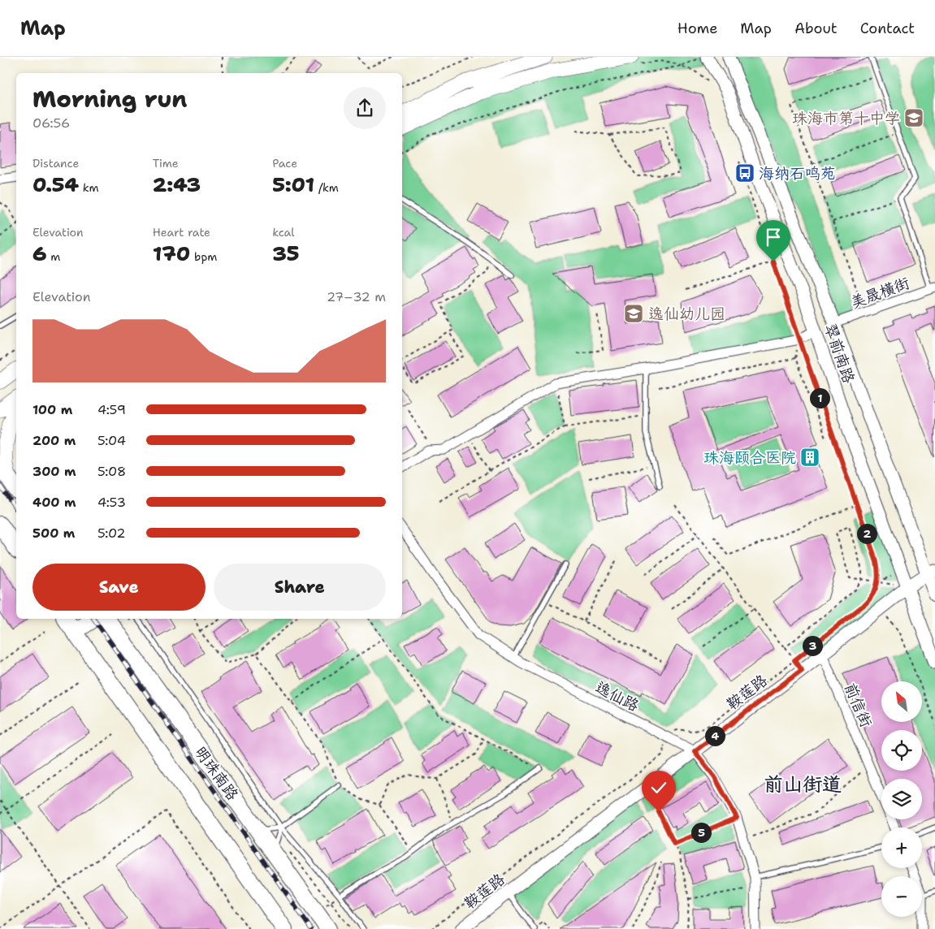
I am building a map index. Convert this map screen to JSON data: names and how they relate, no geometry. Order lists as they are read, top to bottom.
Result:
{
  "streets": {
    "highway": ["明珠南路"],
    "main road": ["翠前南路", "鞍莲路"],
    "street": ["美晟橫街", "逸仙路", "前信街"]
  },
  "crossings": [
    ["美晟橫街", "翠前南路"],
    ["翠前南路", "鞍莲路"],
    ["鞍莲路", "逸仙路"],
    ["鞍莲路", "前信街"]
  ],
  "districts": ["前山街道"],
  "places": {
    "school or university": ["珠海市第十中学", "逸仙幼儿园"],
    "bus stop": ["海纳石鸣苑"],
    "building": ["珠海颐合医院"]
  },
  "north": "top left",
  "page": {
    "header": "Map",
    "nav": [
      "Home",
      "Map",
      "About",
      "Contact"
    ],
    "heading": ["Morning run", "06:56"],
    "stats": [
      ["Distance", "0.54 km"],
      ["Time", "2:43"],
      ["Pace", "5:01 /km"],
      ["Elevation", "6 m"],
      ["Heart rate", "170 bpm"],
      ["kcal", "35"]
    ],
    "chart": ["Elevation", "27–32 m"],
    "pins": [
      "1",
      "2",
      "3",
      "4",
      "5"
    ],
    "list": [
      {
        "name": "100 m",
        "note": "4:59"
      },
      {
        "name": "200 m",
        "note": "5:04"
      },
      {
        "name": "300 m",
        "note": "5:08"
      },
      {
        "name": "400 m",
        "note": "4:53"
      },
      {
        "name": "500 m",
        "note": "5:02"
      }
    ],
    "buttons": ["Save", "Share"],
    "map_buttons": ["+", "−"]
  }
}
